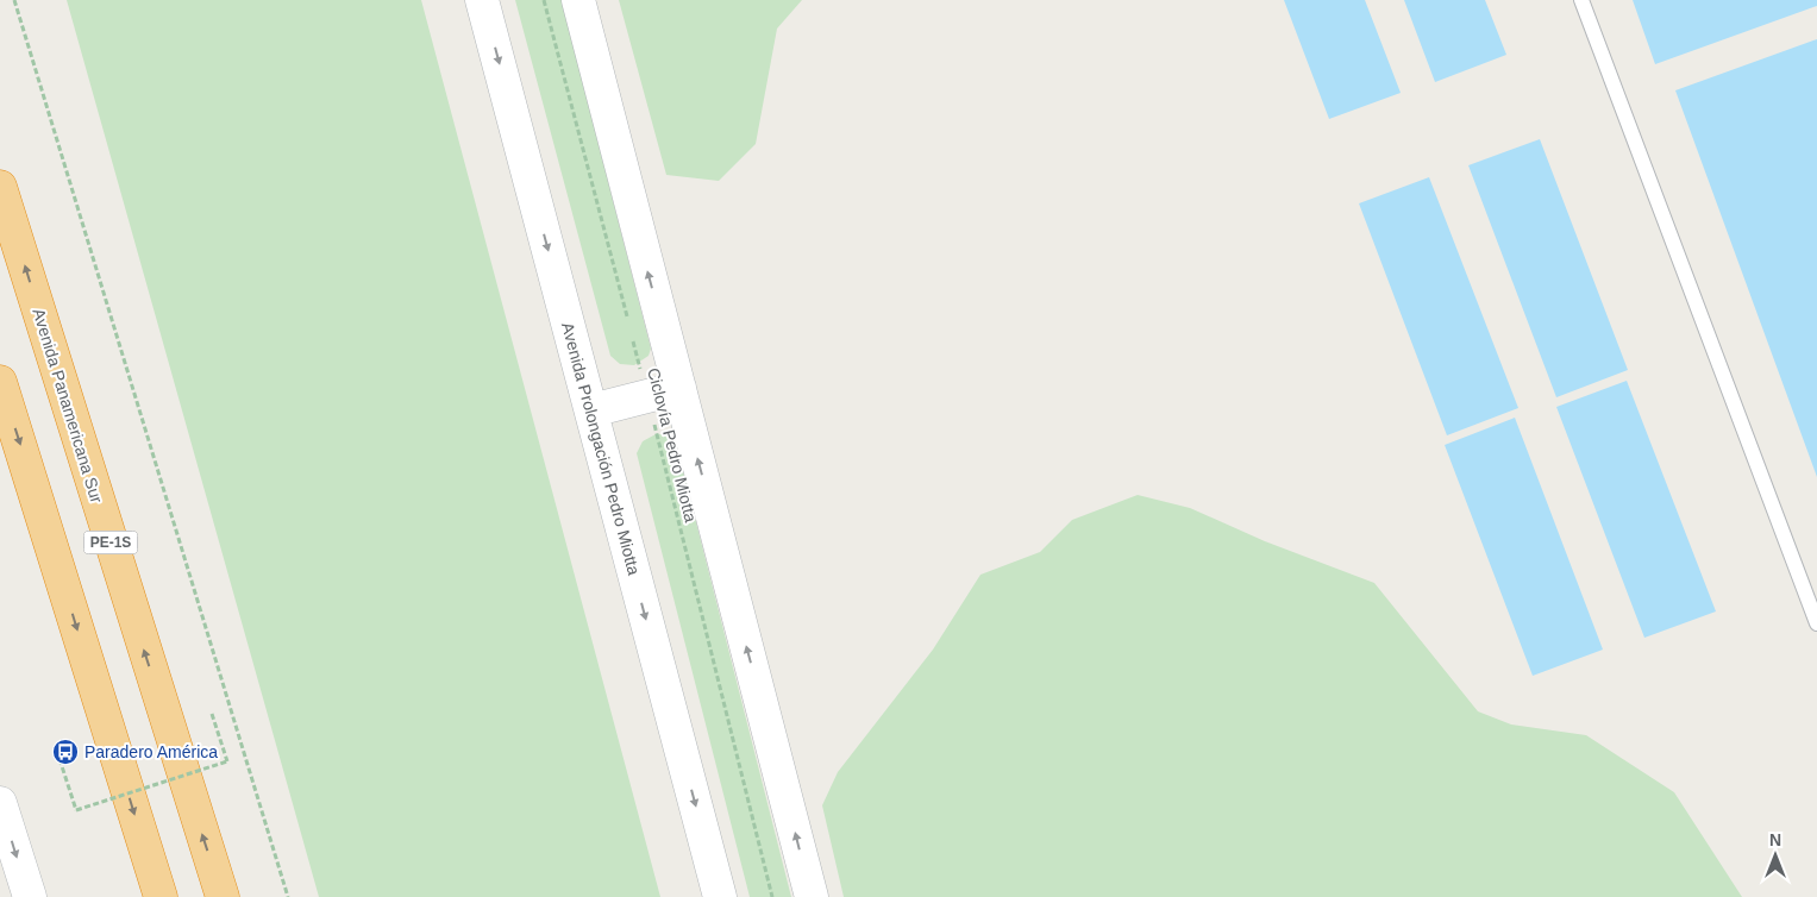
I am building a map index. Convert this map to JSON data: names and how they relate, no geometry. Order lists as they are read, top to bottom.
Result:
{
  "streets": {
    "highway": ["Avenida Panamericana Sur", "PE-1S"],
    "main road": ["Avenida Prolongación Pedro Miotta"],
    "path": ["Ciclovía Pedro Miotta"]
  },
  "places": {
    "bus stop": ["Paradero América"]
  },
  "north": "top"
}
